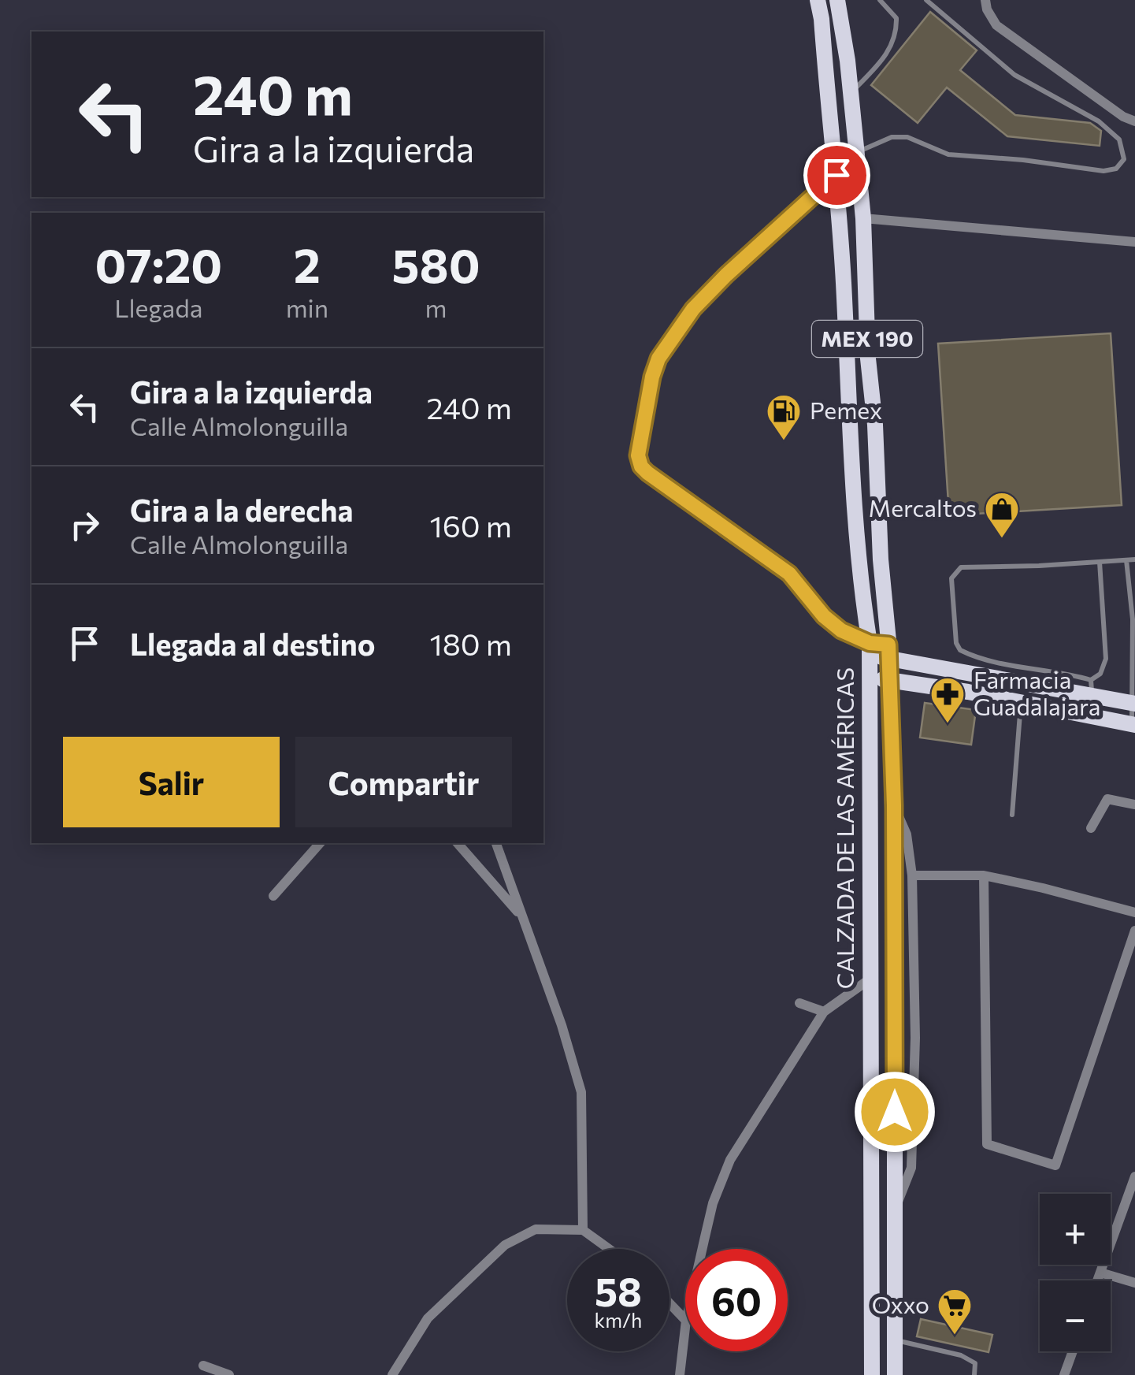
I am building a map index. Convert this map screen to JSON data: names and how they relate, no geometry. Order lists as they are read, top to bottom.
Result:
{
  "streets": {
    "main road": ["MEX 190", "CALZADA DE LAS AMÉRICAS"]
  },
  "places": {
    "fuel station": ["Pemex"],
    "shop": ["Mercaltos"],
    "pharmacy": ["Farmacia Guadalajara"],
    "supermarket": ["Oxxo"]
  },
  "page": {
    "turn": ["240 m", "Gira a la izquierda"],
    "eta": [
      "07:20",
      "Llegada",
      "2",
      "min",
      "580",
      "m"
    ],
    "list": [
      {
        "name": "Gira a la izquierda",
        "note": "Calle Almolonguilla",
        "value": "240 m"
      },
      {
        "name": "Gira a la derecha",
        "note": "Calle Almolonguilla",
        "value": "160 m"
      },
      {
        "name": "Llegada al destino",
        "value": "180 m"
      }
    ],
    "buttons": ["Salir", "Compartir"],
    "map_buttons": ["+", "−"],
    "speed": "58 km/h",
    "limit": "60"
  }
}
